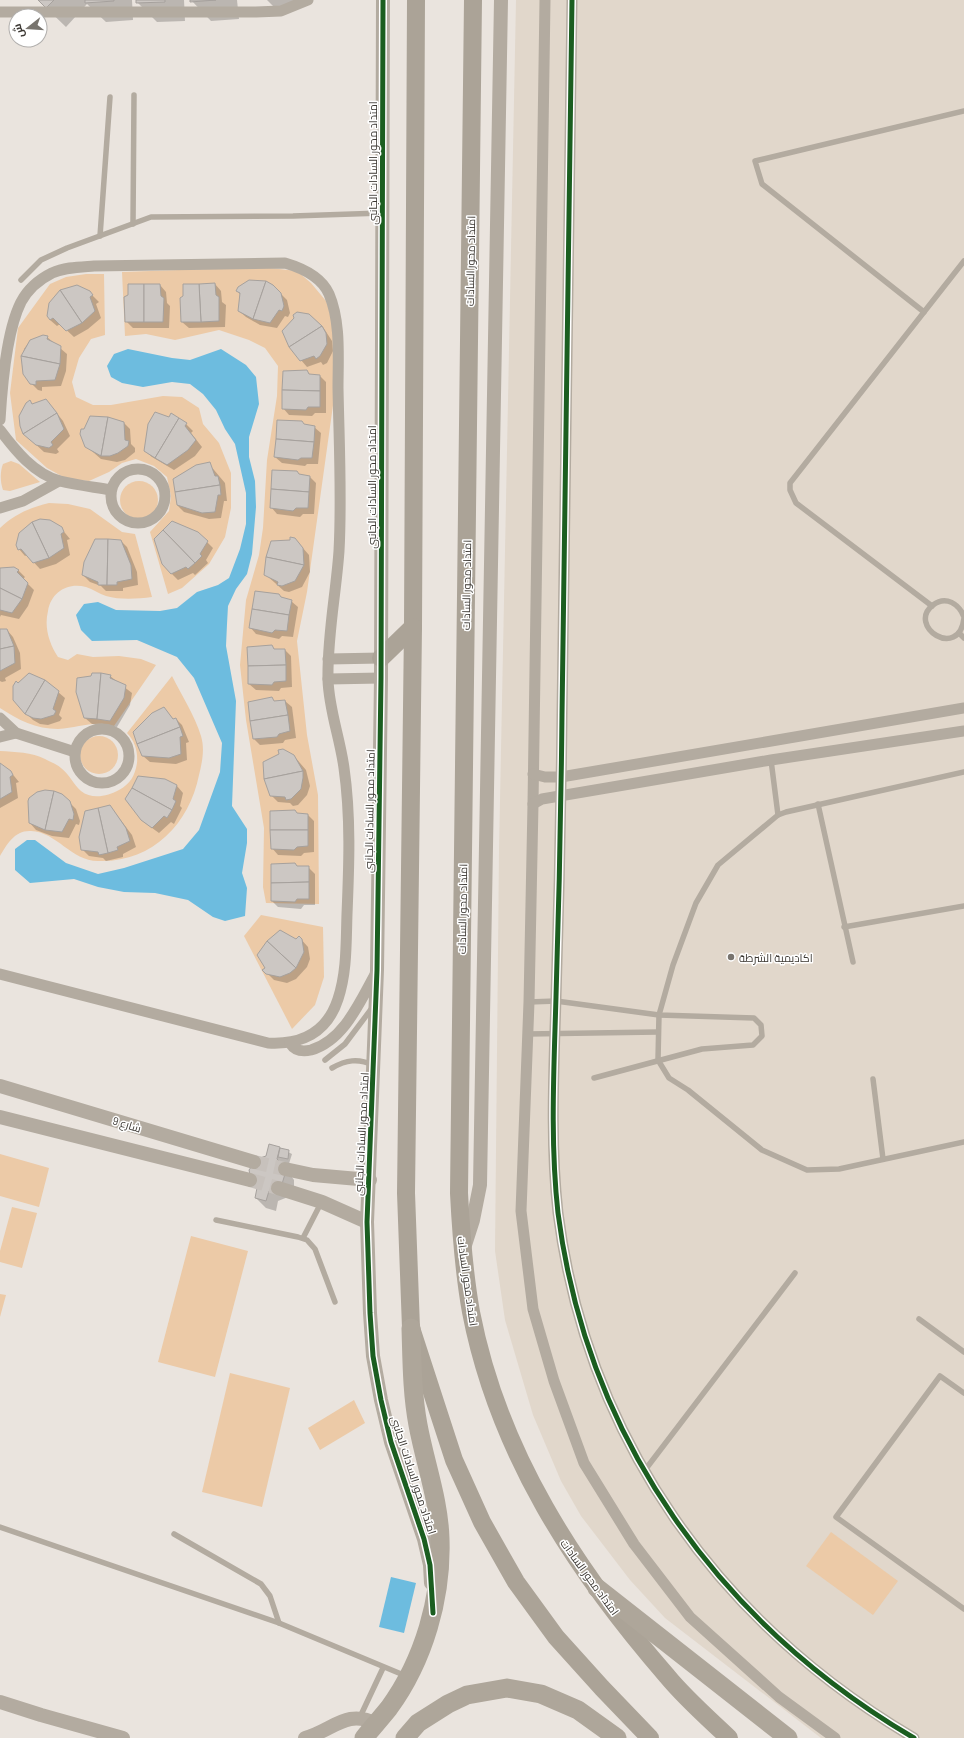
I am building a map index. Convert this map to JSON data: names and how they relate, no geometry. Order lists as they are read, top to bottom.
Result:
{
  "streets": {
    "main road": ["امتداد محور السادات"],
    "street": ["امتداد محور السادات الجانبى", "شارع 9"]
  },
  "places": ["اكاديمية الشرطة"],
  "north": "left"
}
